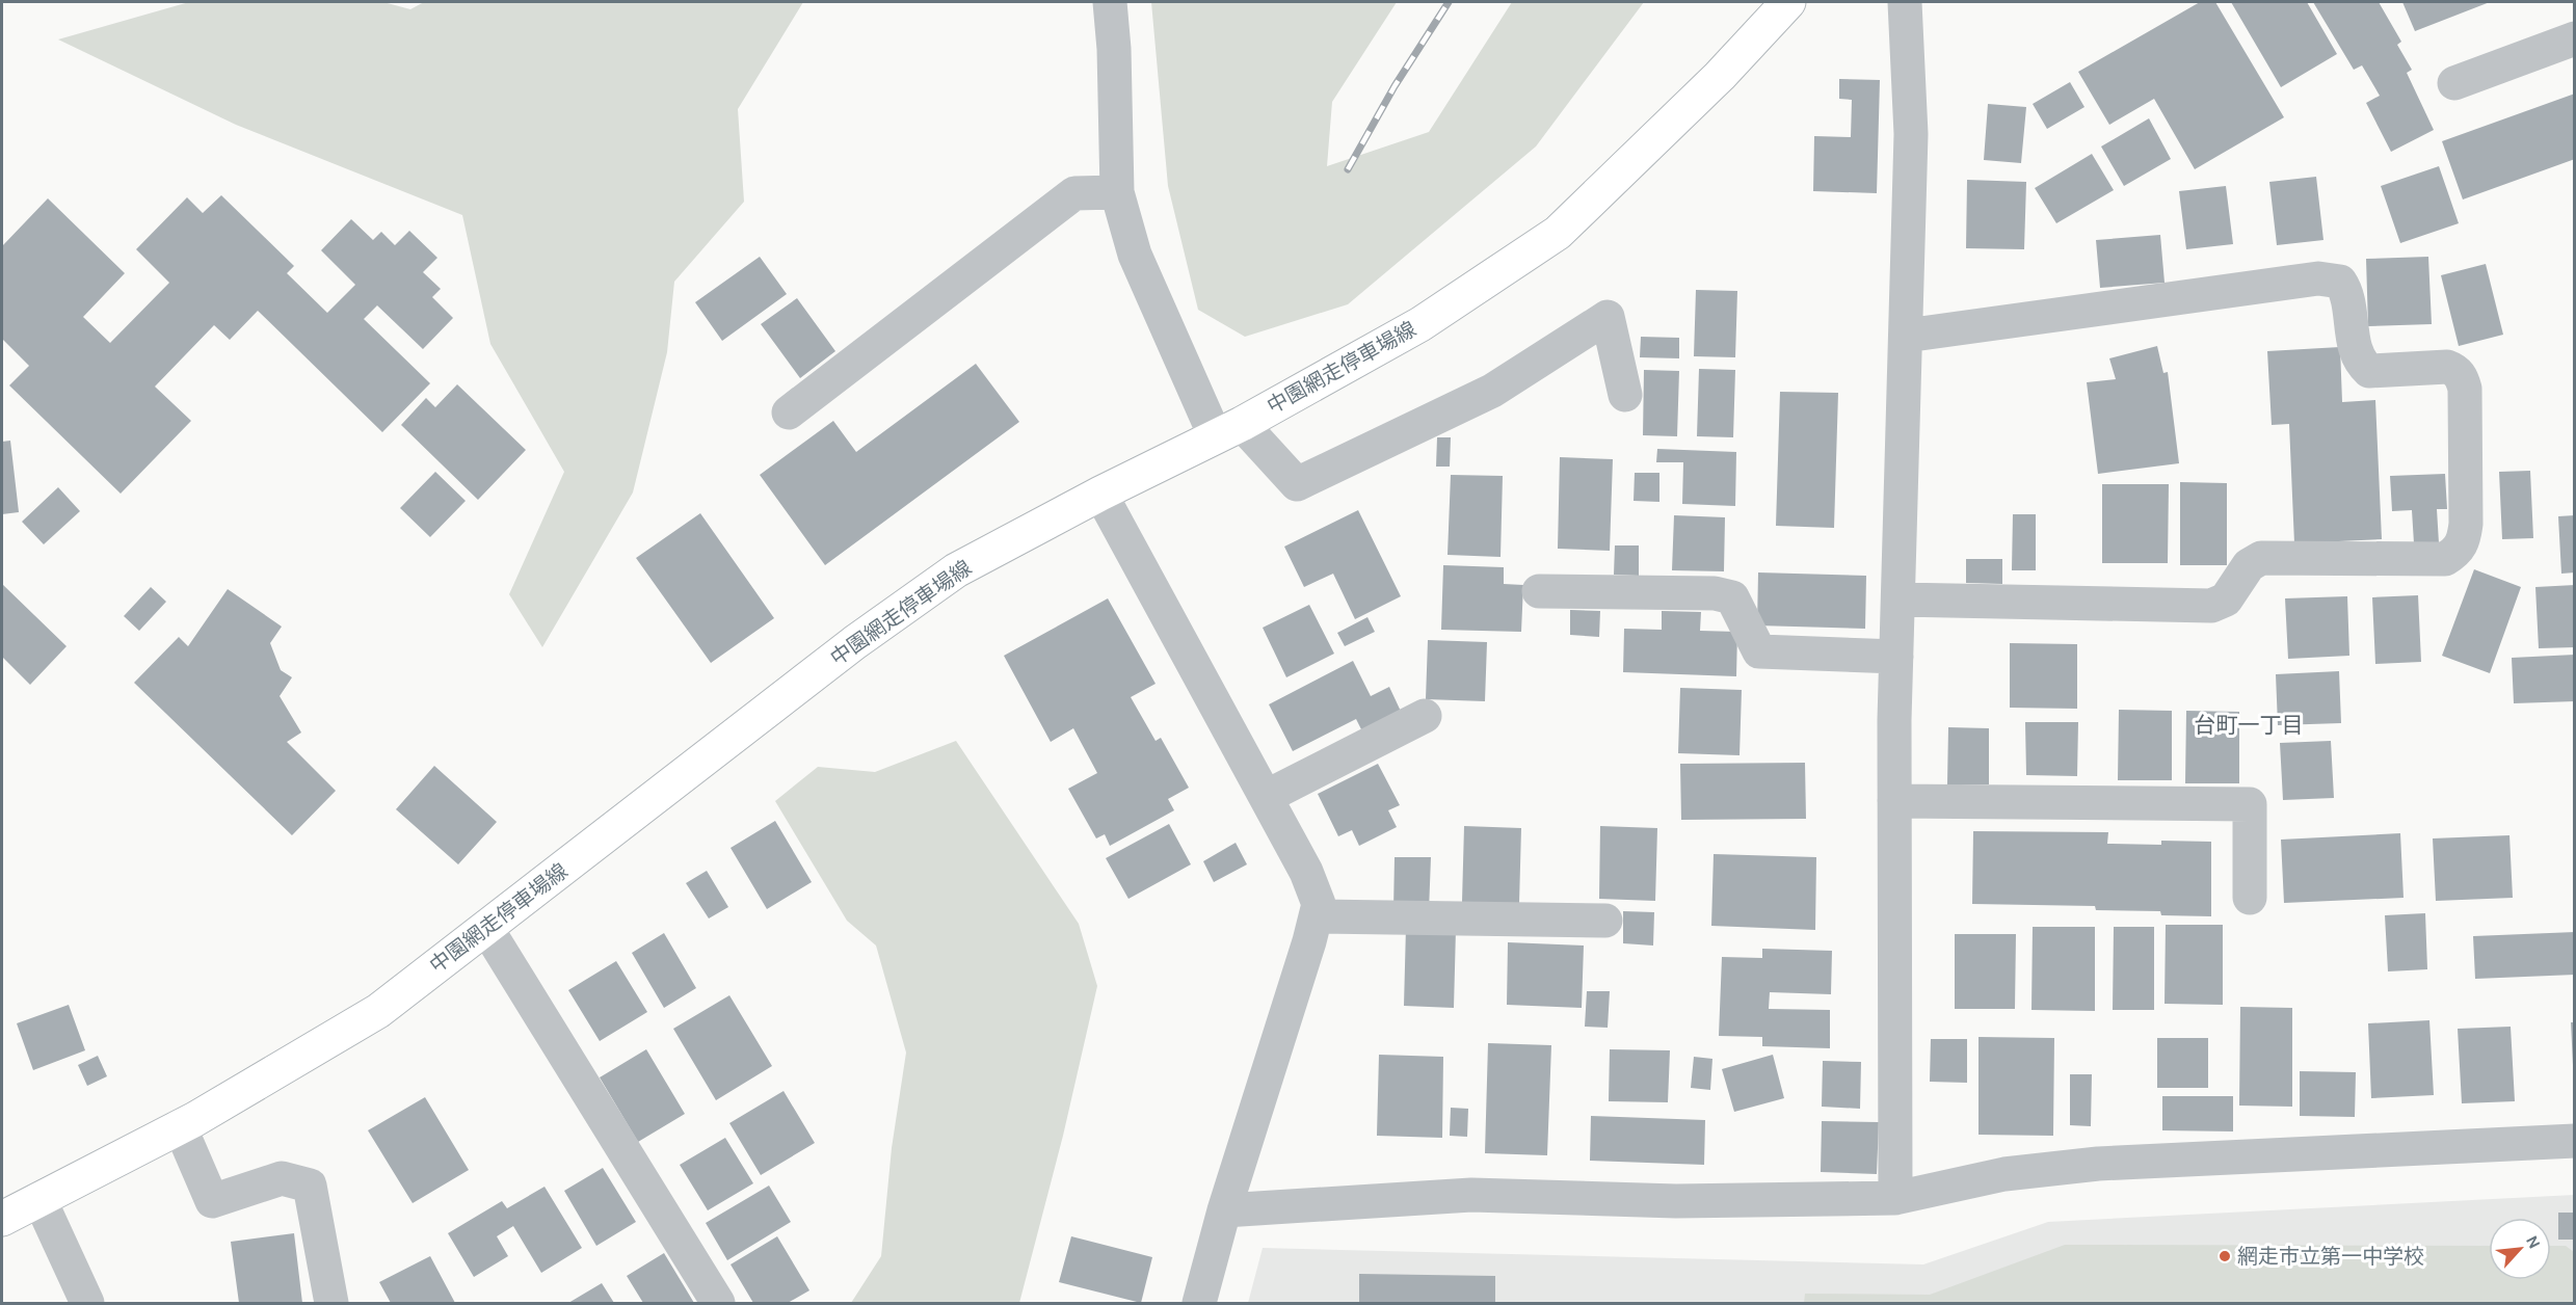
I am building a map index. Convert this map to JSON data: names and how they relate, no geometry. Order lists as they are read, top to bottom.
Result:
{
  "streets": {
    "main road": ["中園網走停車場線"]
  },
  "districts": ["台町一丁目"],
  "places": ["網走市立第一中学校"],
  "north": "top right"
}
